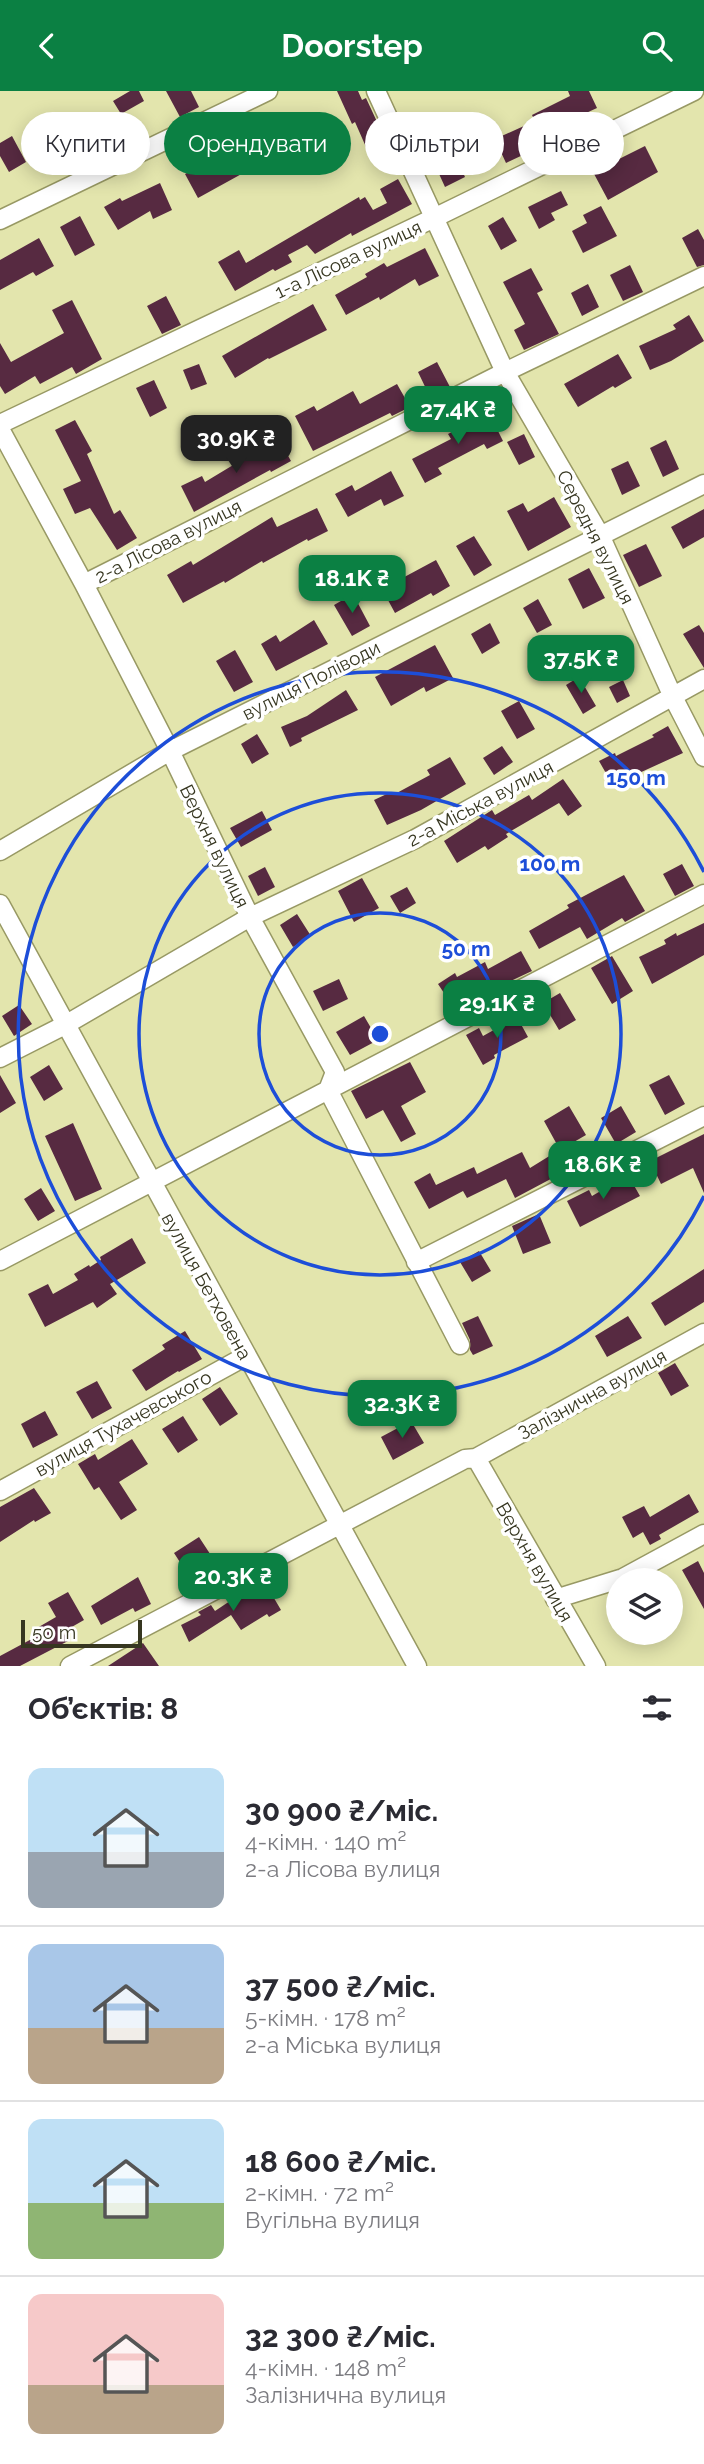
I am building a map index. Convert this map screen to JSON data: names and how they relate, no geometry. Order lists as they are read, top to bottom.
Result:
{
  "streets": {
    "street": [
      "1-а Лісова вулиця",
      "Середня вулиця",
      "2-а Лісова вулиця",
      "вулиця Поліводи",
      "2-а Міська вулиця",
      "Верхня вулиця",
      "вулиця Бетховена",
      "Залізнична вулиця",
      "вулиця Тухачевського"
    ]
  },
  "crossings": [
    ["1-а Лісова вулиця", "Середня вулиця"],
    ["1-а Лісова вулиця", "Верхня вулиця"],
    ["Середня вулиця", "2-а Лісова вулиця"],
    ["Середня вулиця", "вулиця Поліводи"],
    ["Середня вулиця", "2-а Міська вулиця"],
    ["2-а Лісова вулиця", "Верхня вулиця"],
    ["вулиця Поліводи", "Верхня вулиця"],
    ["2-а Міська вулиця", "Верхня вулиця"],
    ["2-а Міська вулиця", "вулиця Бетховена"],
    ["Верхня вулиця", "Залізнична вулиця"],
    ["вулиця Бетховена", "Залізнична вулиця"],
    ["вулиця Бетховена", "вулиця Тухачевського"]
  ],
  "scale_bar": "50 m",
  "page": {
    "header": "Doorstep",
    "chip": [
      "Купити",
      "Орендувати",
      "Фільтри",
      "Нове"
    ],
    "price": [
      "27.4K ₴",
      "30.9K ₴",
      "18.1K ₴",
      "37.5K ₴",
      "29.1K ₴",
      "18.6K ₴",
      "32.3K ₴",
      "20.3K ₴"
    ],
    "scale": "50 m",
    "heading": "Об’єктів: 8",
    "list": [
      {
        "name": "30 900 ₴/міс.",
        "note": "4-кімн. · 140 m² · 2-а Лісова вулиця"
      },
      {
        "name": "37 500 ₴/міс.",
        "note": "5-кімн. · 178 m² · 2-а Міська вулиця"
      },
      {
        "name": "18 600 ₴/міс.",
        "note": "2-кімн. · 72 m² · Вугільна вулиця"
      },
      {
        "name": "32 300 ₴/міс.",
        "note": "4-кімн. · 148 m² · Залізнична вулиця"
      }
    ]
  },
  "rings": ["150 m", "100 m", "50 m"]
}
